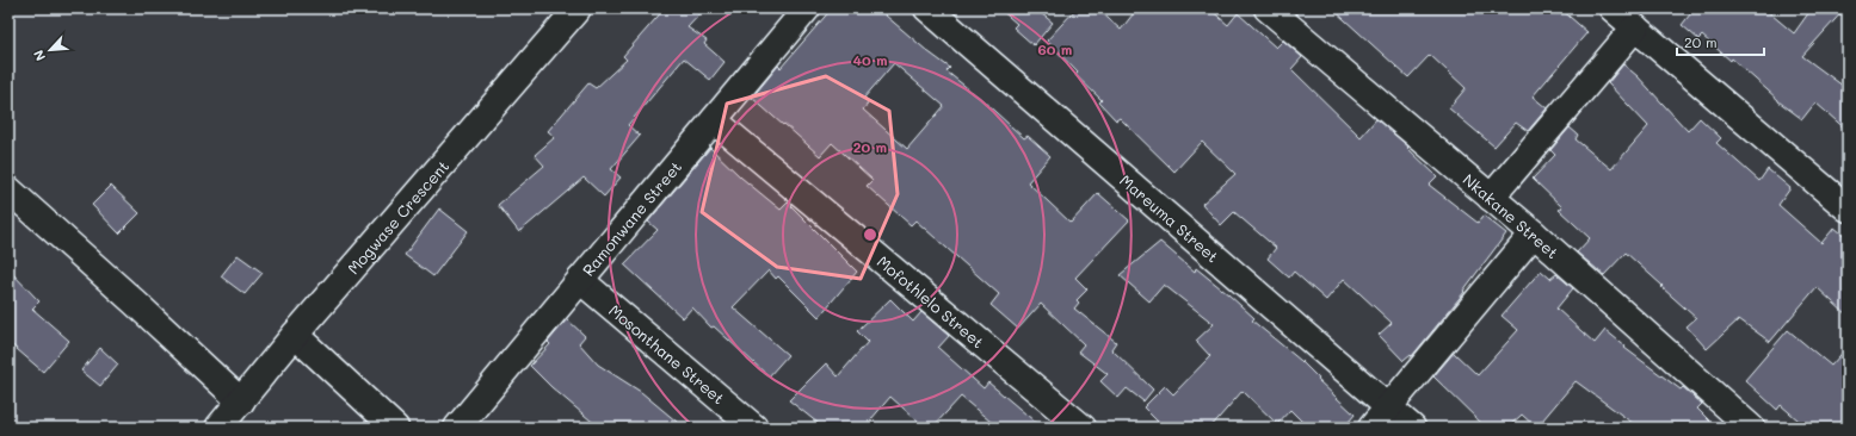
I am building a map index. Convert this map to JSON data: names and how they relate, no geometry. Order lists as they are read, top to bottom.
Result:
{
  "streets": {
    "street": [
      "Nkakane Street",
      "Mogwase Crescent",
      "Ramonwane Street",
      "Mareuma Street",
      "Mofothlelo Street",
      "Mosonthane Street"
    ]
  },
  "crossings": [
    ["Ramonwane Street", "Mofothlelo Street"],
    ["Ramonwane Street", "Mosonthane Street"]
  ],
  "scale_bar": "20 m",
  "north": "bottom left",
  "rings": ["60 m", "40 m", "20 m"]
}
